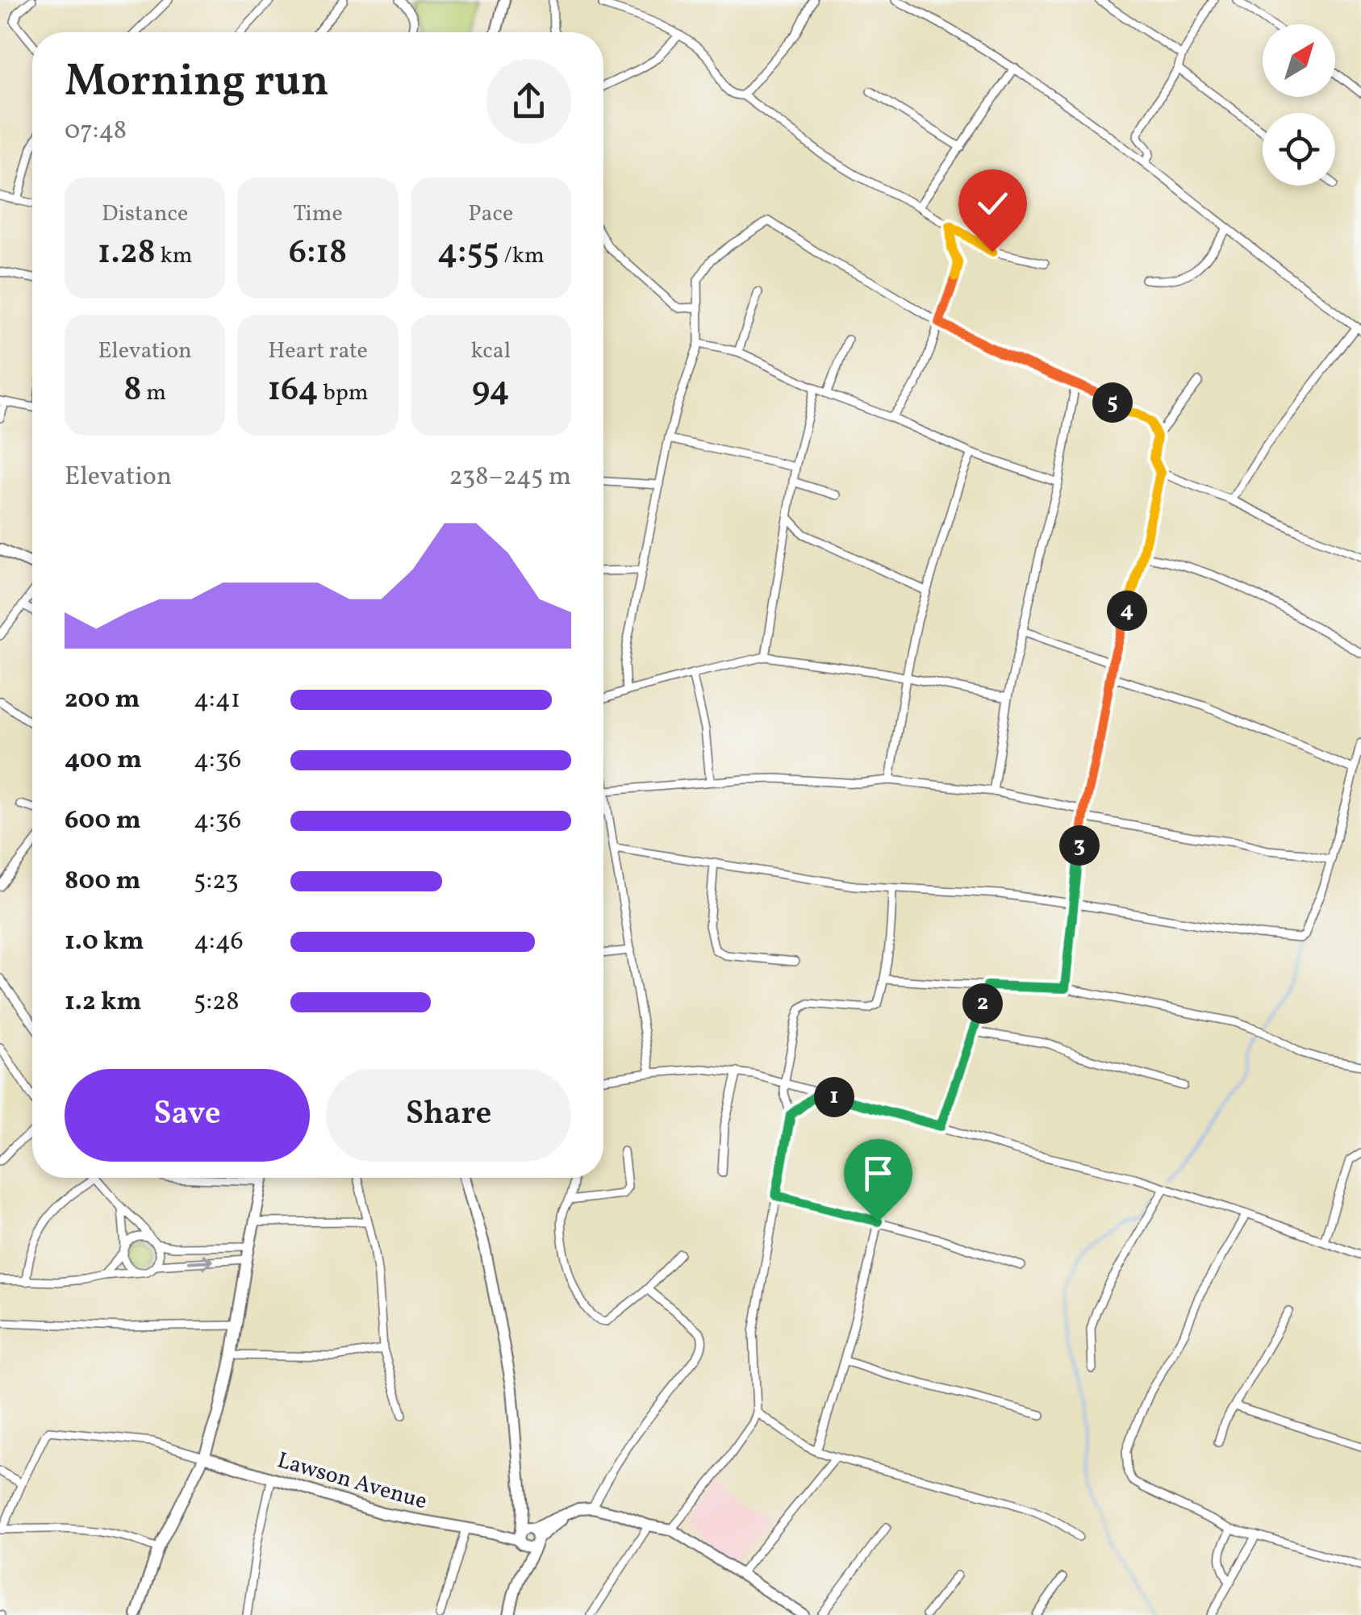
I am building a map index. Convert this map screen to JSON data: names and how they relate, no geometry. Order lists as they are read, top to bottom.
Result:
{
  "streets": {
    "main road": ["Lawson Avenue"]
  },
  "north": "top right",
  "page": {
    "heading": ["Morning run", "07:48"],
    "stats": [
      ["Distance", "1.28 km"],
      ["Time", "6:18"],
      ["Pace", "4:55 /km"],
      ["Elevation", "8 m"],
      ["Heart rate", "164 bpm"],
      ["kcal", "94"]
    ],
    "pins": [
      "5",
      "4",
      "3",
      "2",
      "1"
    ],
    "chart": ["Elevation", "238–245 m"],
    "list": [
      {
        "name": "200 m",
        "note": "4:41"
      },
      {
        "name": "400 m",
        "note": "4:36"
      },
      {
        "name": "600 m",
        "note": "4:36"
      },
      {
        "name": "800 m",
        "note": "5:23"
      },
      {
        "name": "1.0 km",
        "note": "4:46"
      },
      {
        "name": "1.2 km",
        "note": "5:28"
      }
    ],
    "buttons": ["Save", "Share"]
  }
}
